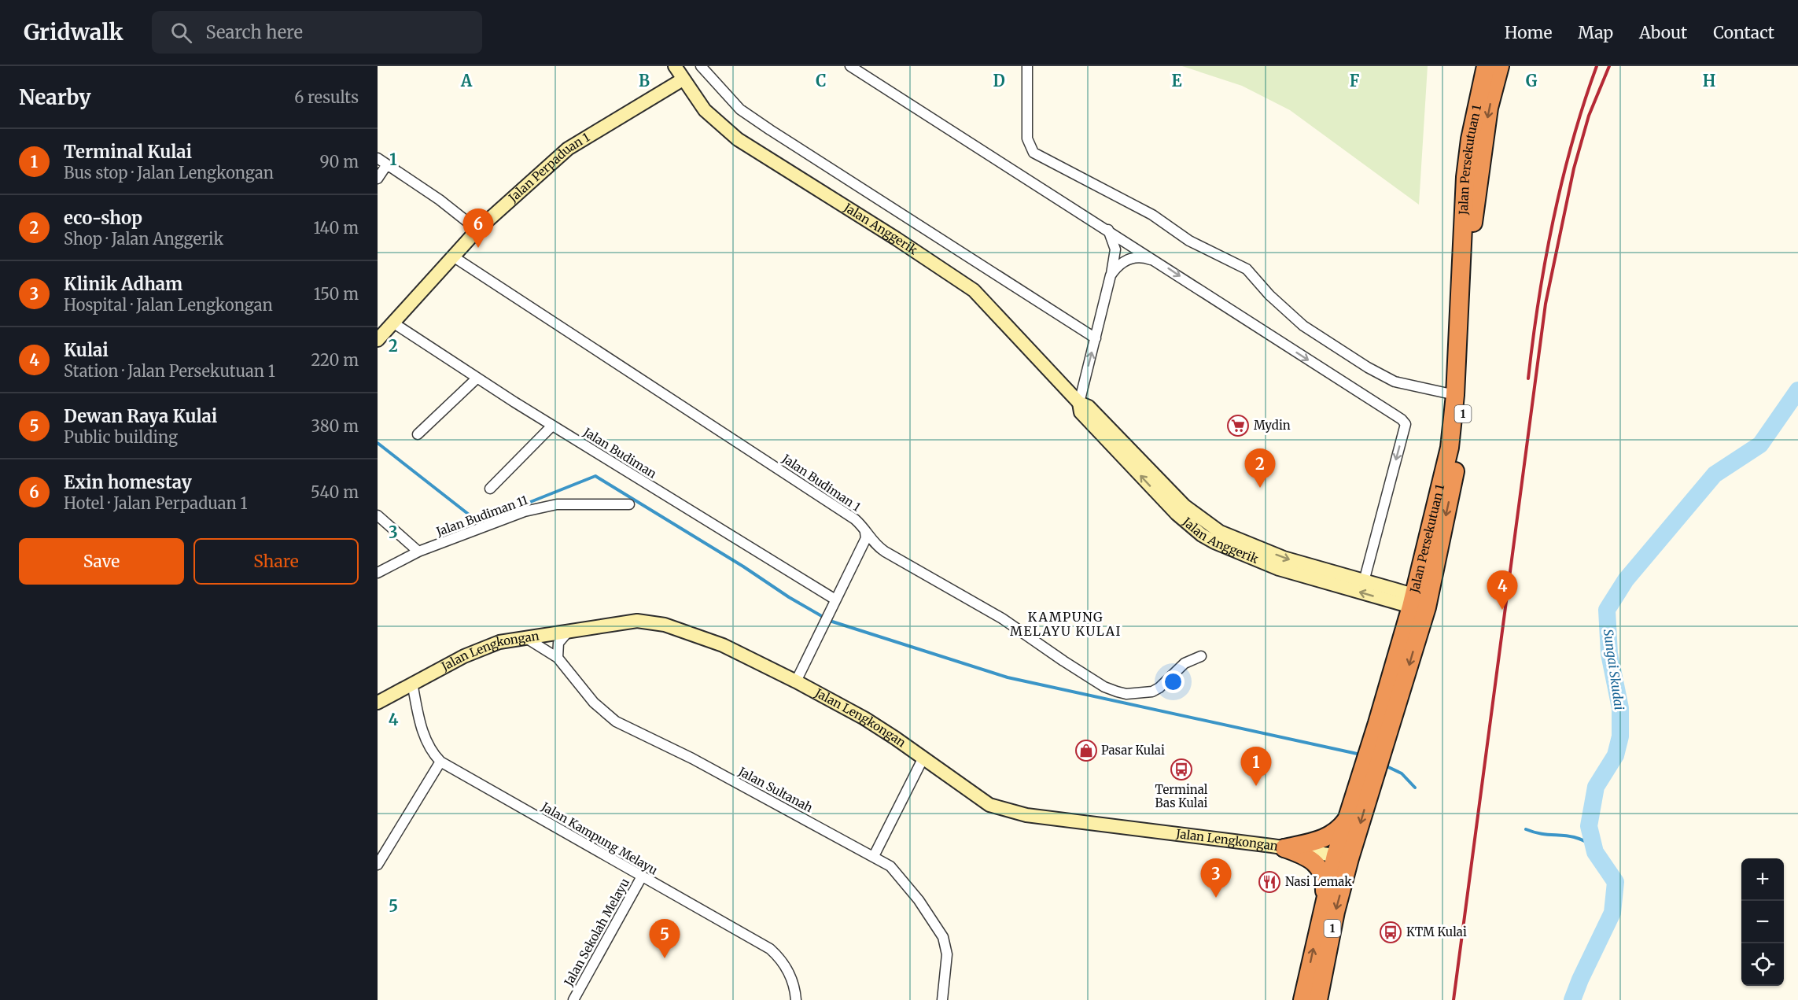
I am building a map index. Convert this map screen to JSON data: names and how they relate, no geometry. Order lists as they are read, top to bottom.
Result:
{
  "streets": {
    "highway": ["Jalan Persekutuan 1", "1"],
    "street": [
      "Jalan Perpaduan 1",
      "Jalan Anggerik",
      "Jalan Budiman",
      "Jalan Budiman 1",
      "Jalan Budiman 11",
      "Jalan Lengkongan",
      "Jalan Sultanah",
      "Jalan Kampung Melayu",
      "Jalan Sekolah Melayu"
    ]
  },
  "crossings": [
    ["Jalan Persekutuan 1", "Jalan Anggerik"],
    ["Jalan Persekutuan 1", "Jalan Lengkongan"],
    ["Jalan Perpaduan 1", "Jalan Anggerik"],
    ["Jalan Perpaduan 1", "Jalan Budiman"],
    ["Jalan Perpaduan 1", "Jalan Budiman 1"],
    ["Jalan Lengkongan", "Jalan Kampung Melayu"],
    ["Jalan Kampung Melayu", "Jalan Sekolah Melayu"]
  ],
  "districts": ["KAMPUNG MELAYU KULAI"],
  "water": ["Sungai Skudai"],
  "places": {
    "supermarket": ["Mydin"],
    "shop": ["Pasar Kulai"],
    "bus stop": ["Terminal Bas Kulai", "KTM Kulai"],
    "restaurant": ["Nasi Lemak"]
  },
  "page": {
    "header": "Gridwalk",
    "search": "Search here",
    "nav": [
      "Home",
      "Map",
      "About",
      "Contact"
    ],
    "heading": ["Nearby", "6 results"],
    "list": [
      {
        "mark": "1",
        "name": "Terminal Kulai",
        "note": "Bus stop · Jalan Lengkongan",
        "value": "90 m"
      },
      {
        "mark": "2",
        "name": "eco-shop",
        "note": "Shop · Jalan Anggerik",
        "value": "140 m"
      },
      {
        "mark": "3",
        "name": "Klinik Adham",
        "note": "Hospital · Jalan Lengkongan",
        "value": "150 m"
      },
      {
        "mark": "4",
        "name": "Kulai",
        "note": "Station · Jalan Persekutuan 1",
        "value": "220 m"
      },
      {
        "mark": "5",
        "name": "Dewan Raya Kulai",
        "note": "Public building",
        "value": "380 m"
      },
      {
        "mark": "6",
        "name": "Exin homestay",
        "note": "Hotel · Jalan Perpaduan 1",
        "value": "540 m"
      }
    ],
    "pins": [
      "6",
      "2",
      "4",
      "1",
      "3",
      "5"
    ],
    "buttons": ["Save", "Share"],
    "map_buttons": ["+", "−"]
  },
  "grid": {
    "columns": [
      "A",
      "B",
      "C",
      "D",
      "E",
      "F",
      "G",
      "H"
    ],
    "rows": [
      "1",
      "2",
      "3",
      "4",
      "5"
    ]
  }
}
